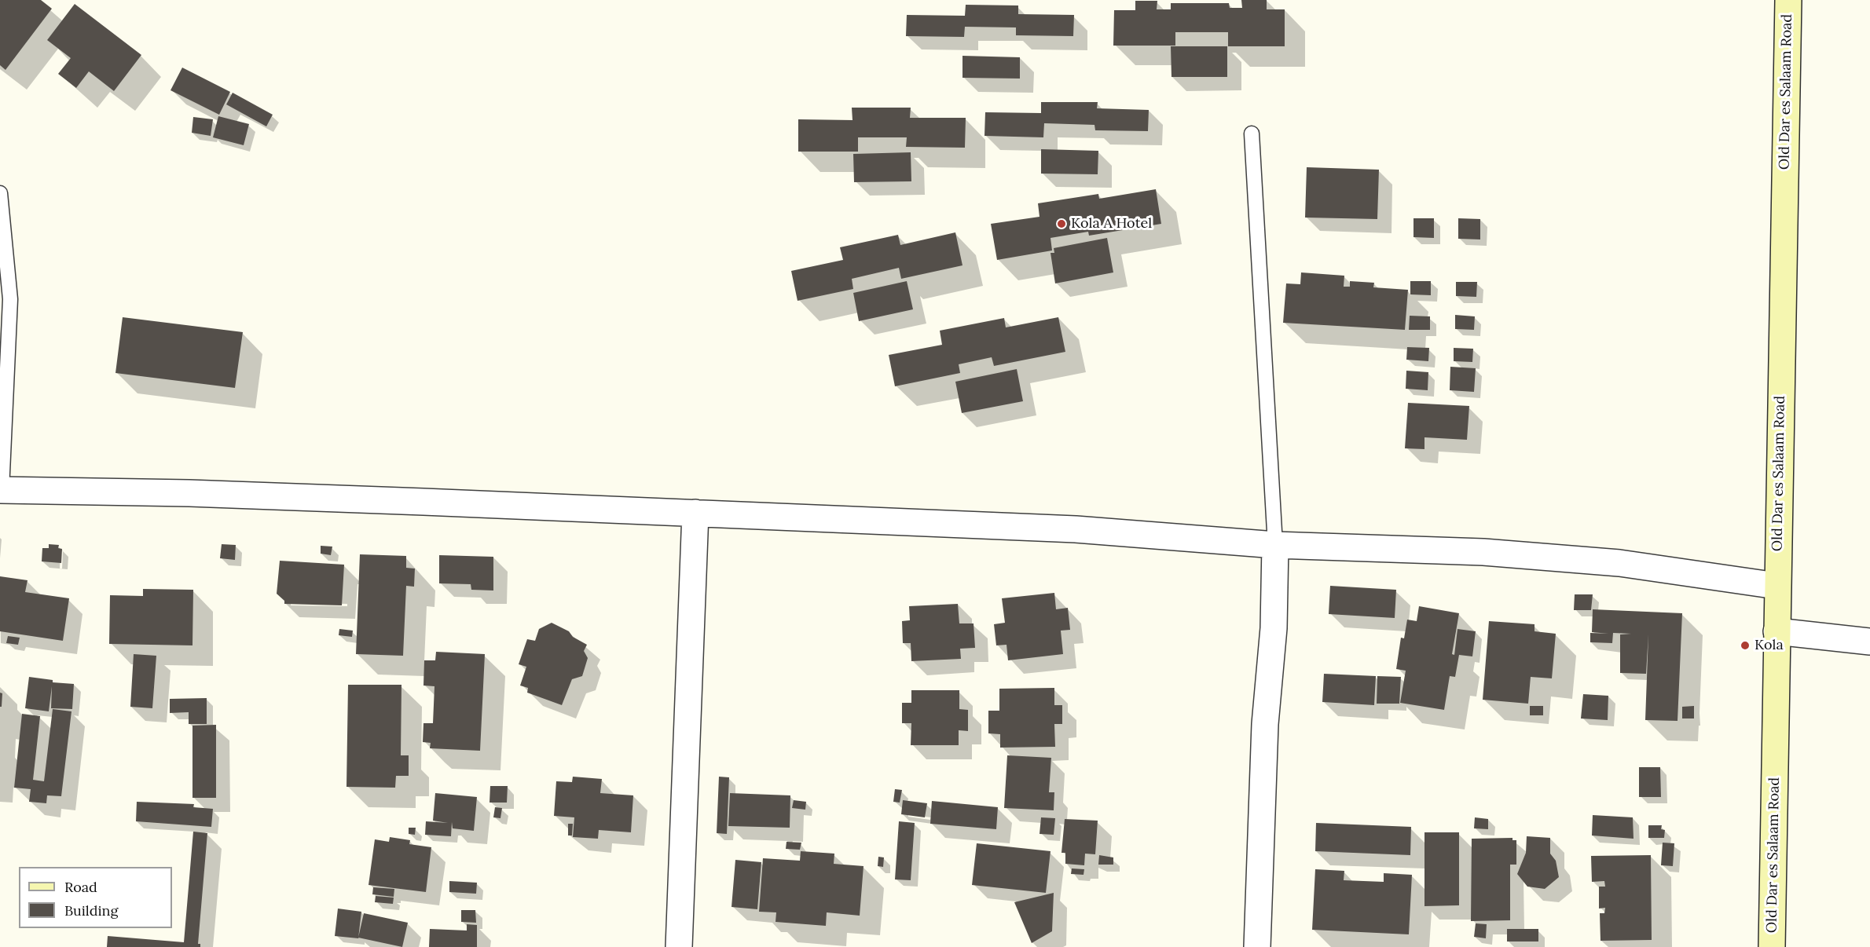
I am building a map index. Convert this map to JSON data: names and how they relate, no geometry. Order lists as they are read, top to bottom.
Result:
{
  "streets": {
    "main road": ["Old Dar es Salaam Road"]
  },
  "places": ["Kola A Hotel", "Kola"],
  "legend": ["Road", "Building"]
}
